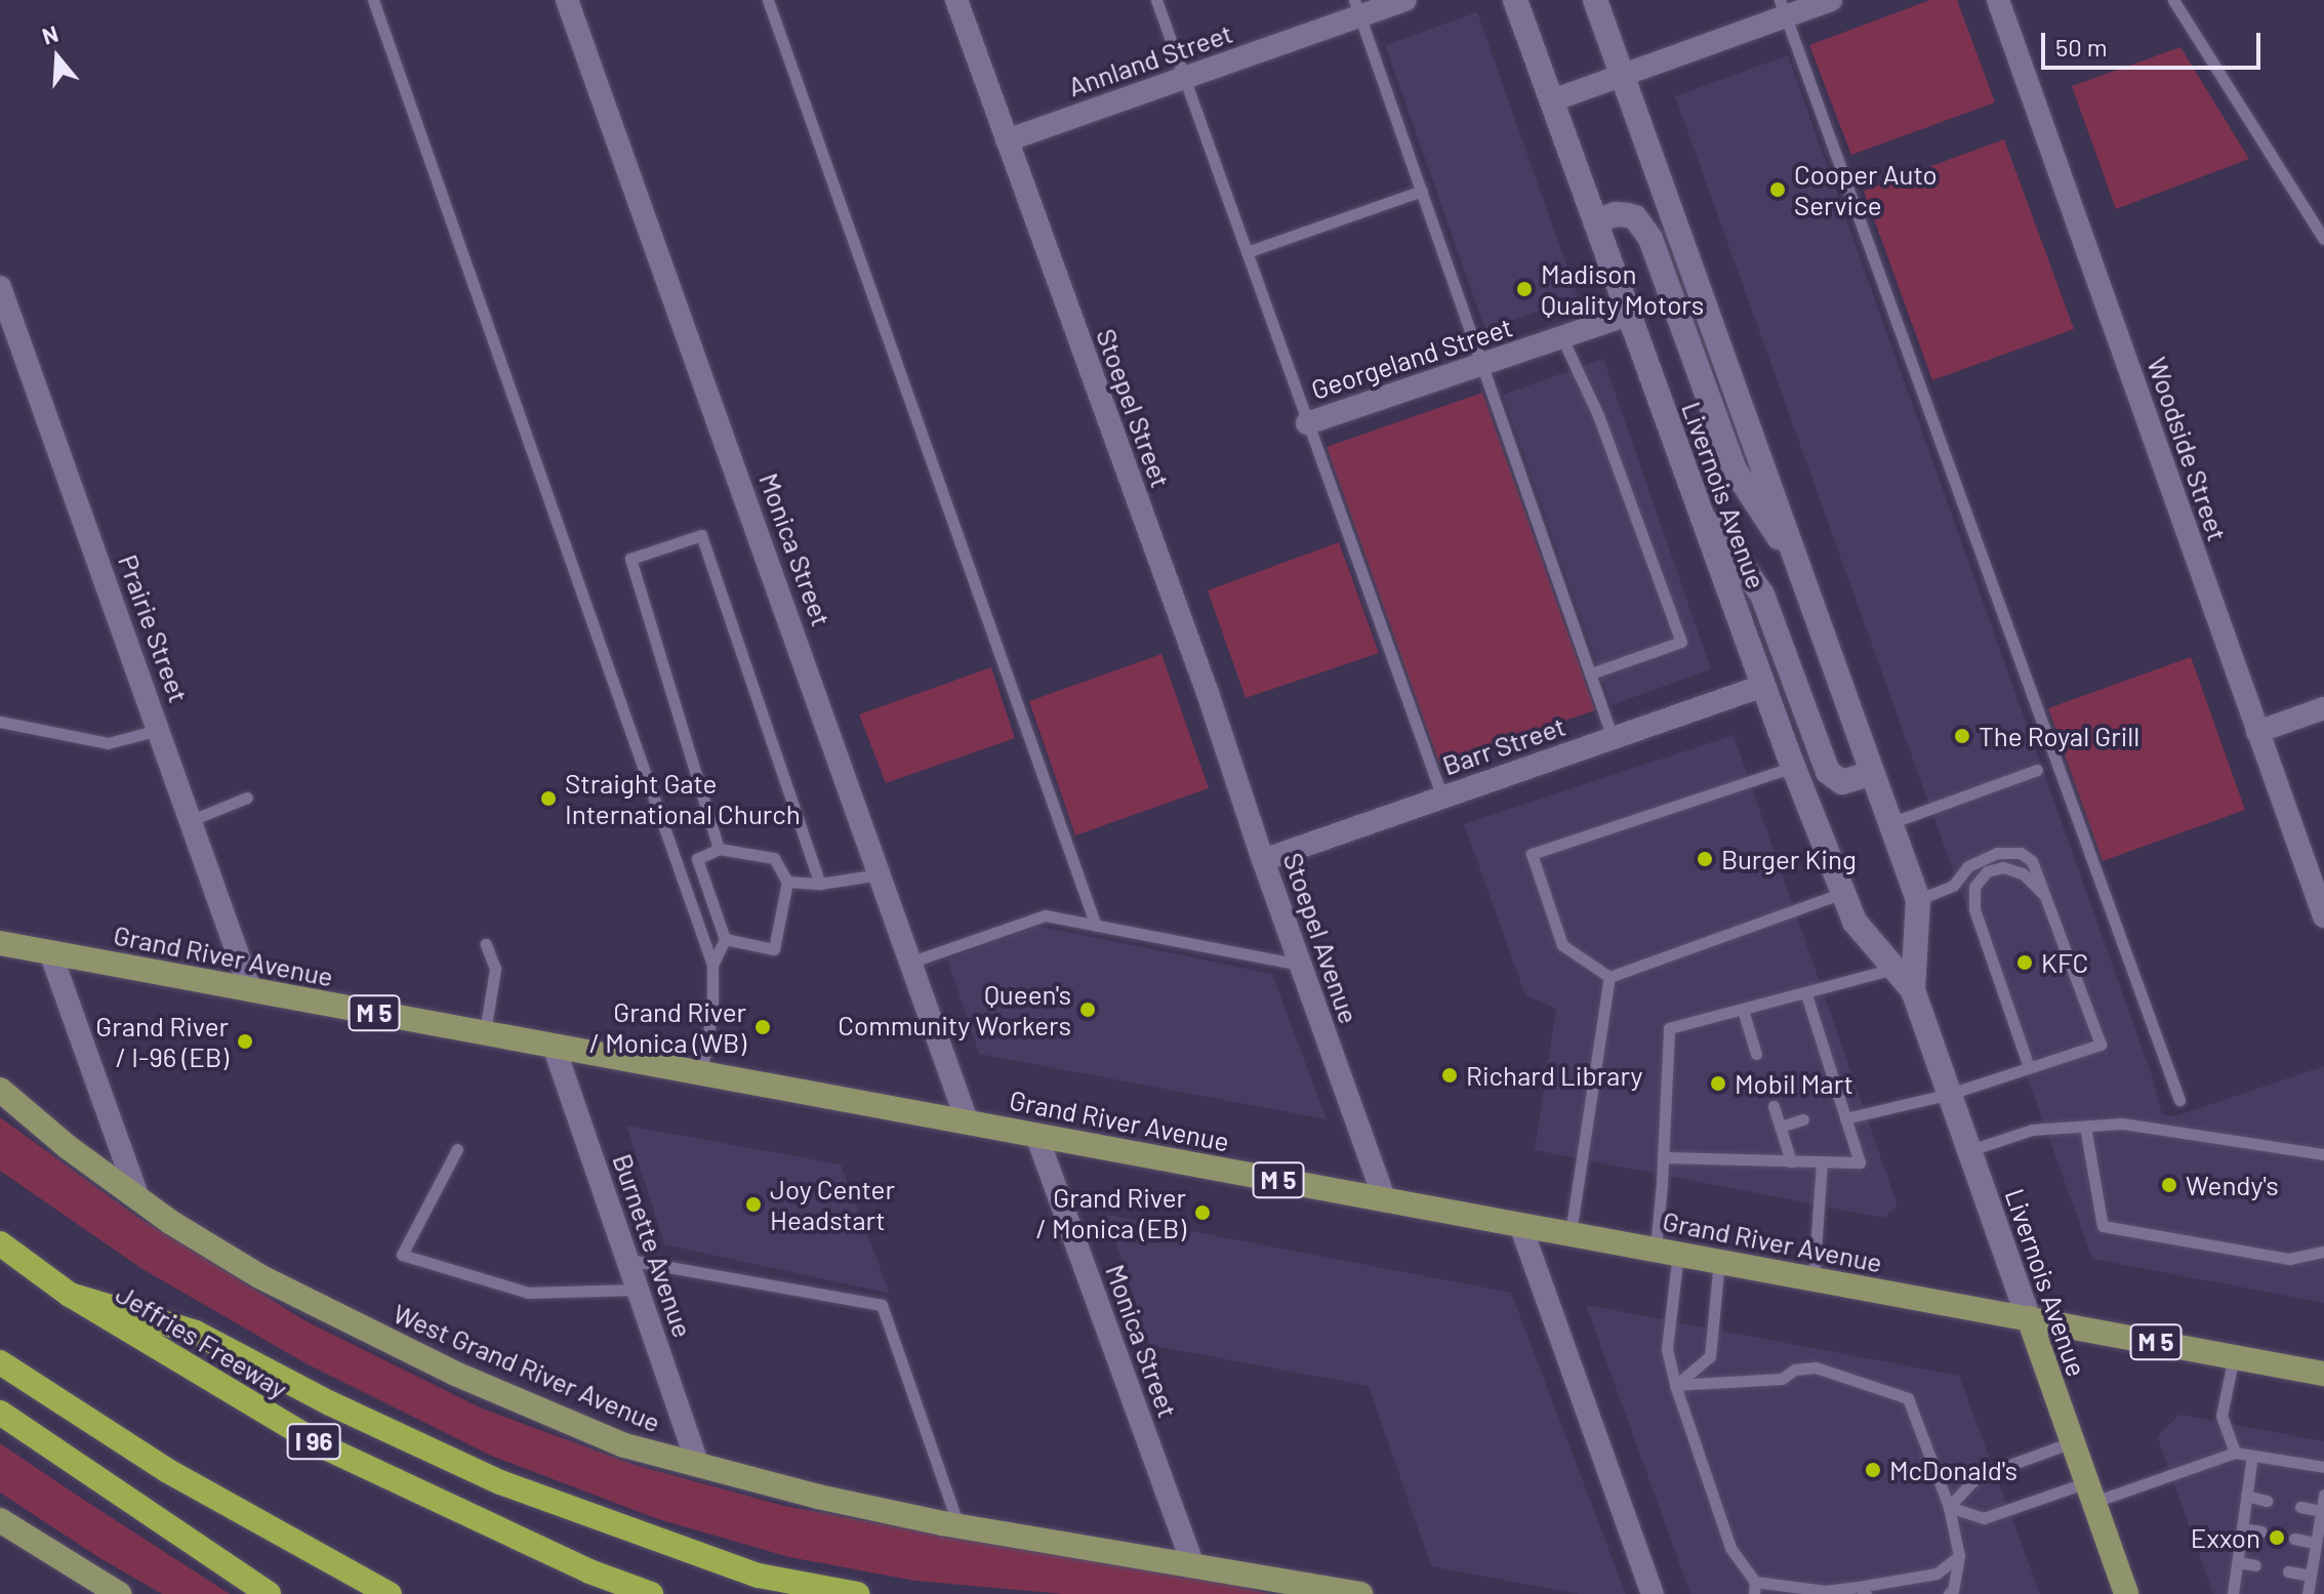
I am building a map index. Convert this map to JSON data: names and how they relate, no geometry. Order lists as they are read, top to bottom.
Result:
{
  "streets": {
    "highway": ["Jeffries Freeway", "I 96"],
    "main road": [
      "Livernois Avenue",
      "Grand River Avenue",
      "M 5",
      "West Grand River Avenue"
    ],
    "street": [
      "Annland Street",
      "Georgeland Street",
      "Stoepel Street",
      "Woodside Street",
      "Monica Street",
      "Prairie Street",
      "Barr Street",
      "Stoepel Avenue",
      "Burnette Avenue"
    ]
  },
  "crossings": [
    ["Annland Street", "Stoepel Street"],
    ["Georgeland Street", "Livernois Avenue"],
    ["Stoepel Street", "Stoepel Avenue"],
    ["Livernois Avenue", "Barr Street"],
    ["Livernois Avenue", "Grand River Avenue"],
    ["Monica Street", "Grand River Avenue"],
    ["Monica Street", "West Grand River Avenue"],
    ["Prairie Street", "Grand River Avenue"],
    ["Barr Street", "Stoepel Avenue"],
    ["Stoepel Avenue", "Grand River Avenue"],
    ["Grand River Avenue", "Burnette Avenue"],
    ["Burnette Avenue", "West Grand River Avenue"]
  ],
  "places": [
    "Cooper Auto Service",
    "Madison Quality Motors",
    "The Royal Grill",
    "Straight Gate International Church",
    "Burger King",
    "KFC",
    "Queen's Community Workers",
    "Grand River / Monica (WB)",
    "Grand River / I-96 (EB)",
    "Richard Library",
    "Mobil Mart",
    "Wendy's",
    "Joy Center Headstart",
    "Grand River / Monica (EB)",
    "McDonald's",
    "Exxon"
  ],
  "scale_bar": "50 m",
  "north": "top"
}
